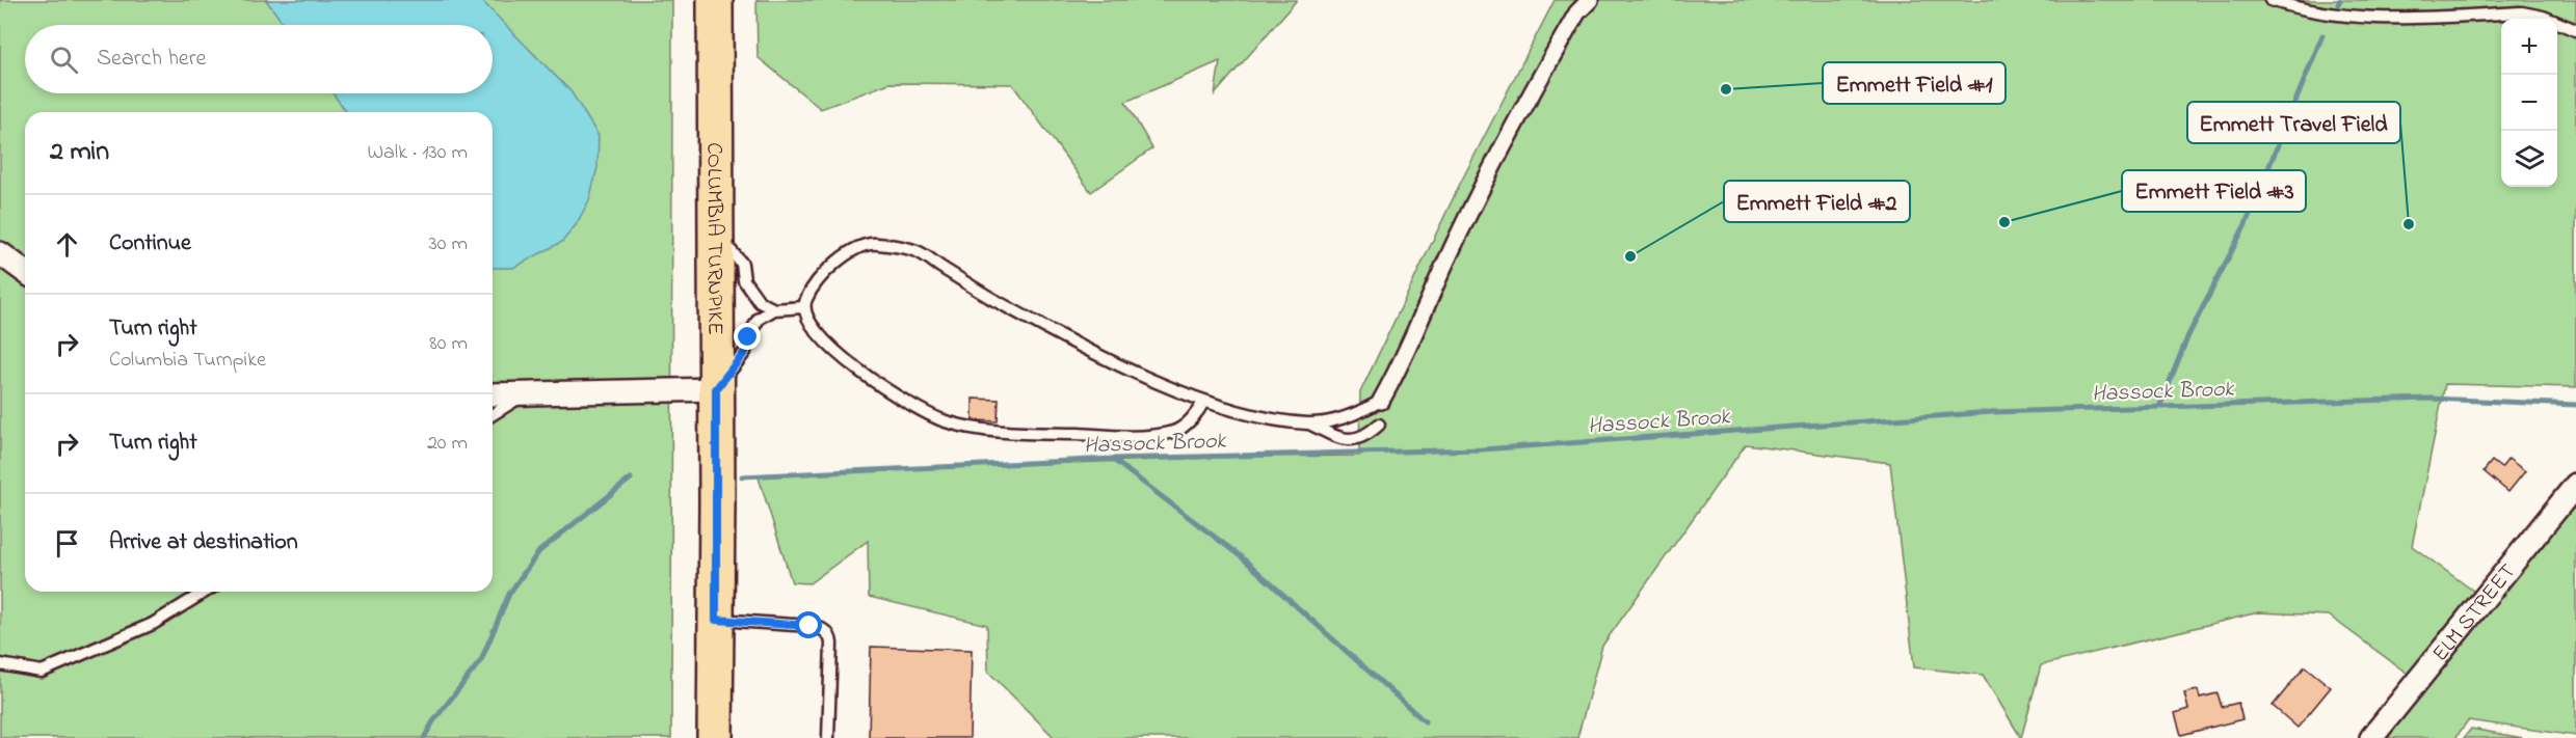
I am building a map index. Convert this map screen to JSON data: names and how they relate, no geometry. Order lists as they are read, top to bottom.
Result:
{
  "streets": {
    "main road": ["COLUMBIA TURNPIKE"],
    "street": ["ELM STREET"]
  },
  "water": ["Hassock Brook"],
  "places": [
    "Emmett Field #1",
    "Emmett Field #3",
    "Emmett Travel Field",
    "Emmett Field #2"
  ],
  "page": {
    "map_buttons": ["+", "−"],
    "search": "Search here",
    "heading": ["2 min", "Walk · 130 m"],
    "list": [
      ["Continue", "30 m"],
      ["Turn right", "Columbia Turnpike", "80 m"],
      ["Turn right", "20 m"],
      "Arrive at destination"
    ]
  }
}
